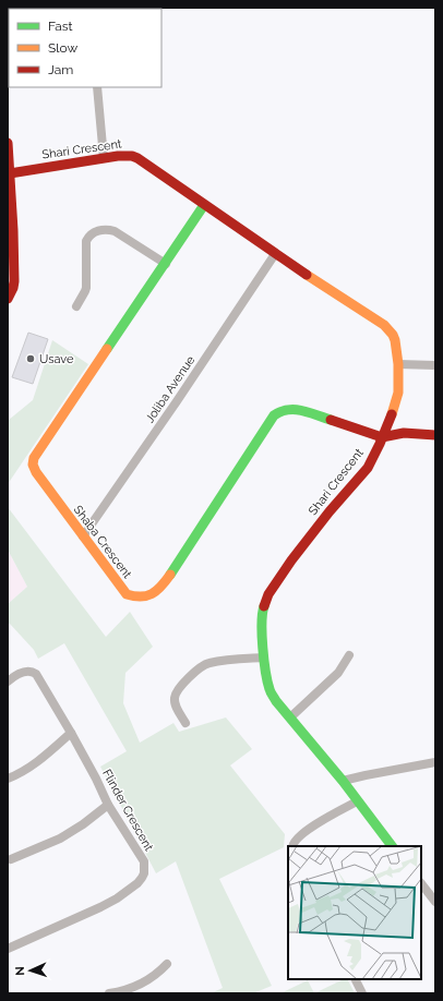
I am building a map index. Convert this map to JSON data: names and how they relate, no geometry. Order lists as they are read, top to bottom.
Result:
{
  "streets": {
    "street": [
      "Shari Crescent",
      "Joliba Avenue",
      "Shaba Crescent",
      "Flinder Crescent"
    ]
  },
  "crossings": [
    ["Shari Crescent", "Joliba Avenue"],
    ["Shari Crescent", "Shaba Crescent"],
    ["Joliba Avenue", "Shaba Crescent"]
  ],
  "places": ["Usave"],
  "legend": ["Fast", "Slow", "Jam"],
  "north": "left"
}
